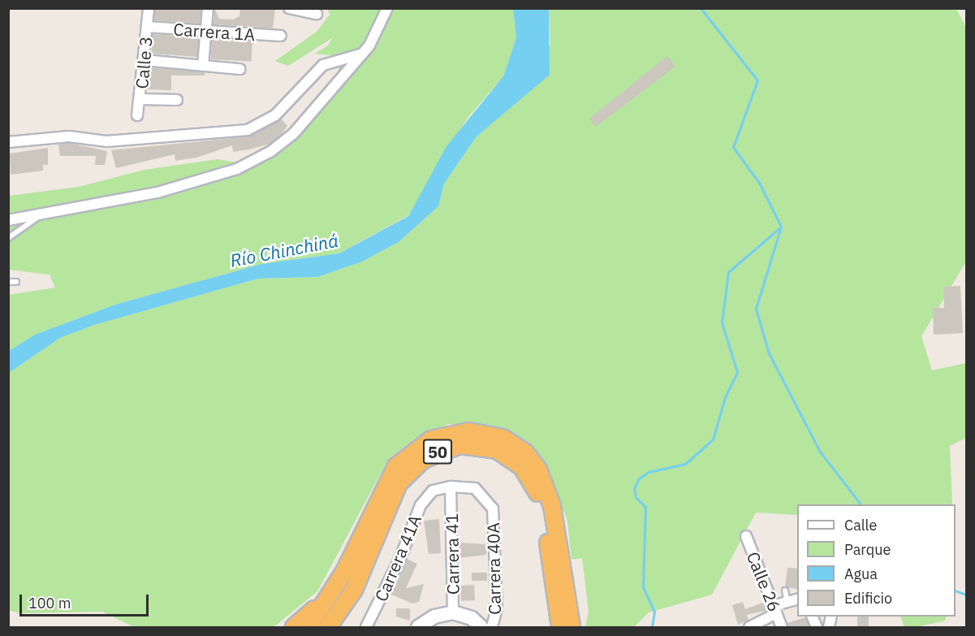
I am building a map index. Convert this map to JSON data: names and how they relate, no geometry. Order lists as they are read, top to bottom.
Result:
{
  "streets": {
    "highway": ["50"],
    "main road": ["Carrera 41"],
    "street": [
      "Carrera 1A",
      "Calle 3",
      "Carrera 41A",
      "Carrera 40A",
      "Calle 26"
    ]
  },
  "crossings": [
    ["Carrera 1A", "Calle 3"],
    ["Carrera 41", "Carrera 41A"],
    ["Carrera 41", "Carrera 40A"],
    ["Carrera 41A", "Carrera 40A"]
  ],
  "water": ["Río Chinchiná"],
  "legend": [
    "Calle",
    "Parque",
    "Agua",
    "Edificio"
  ],
  "scale_bar": "100 m"
}
